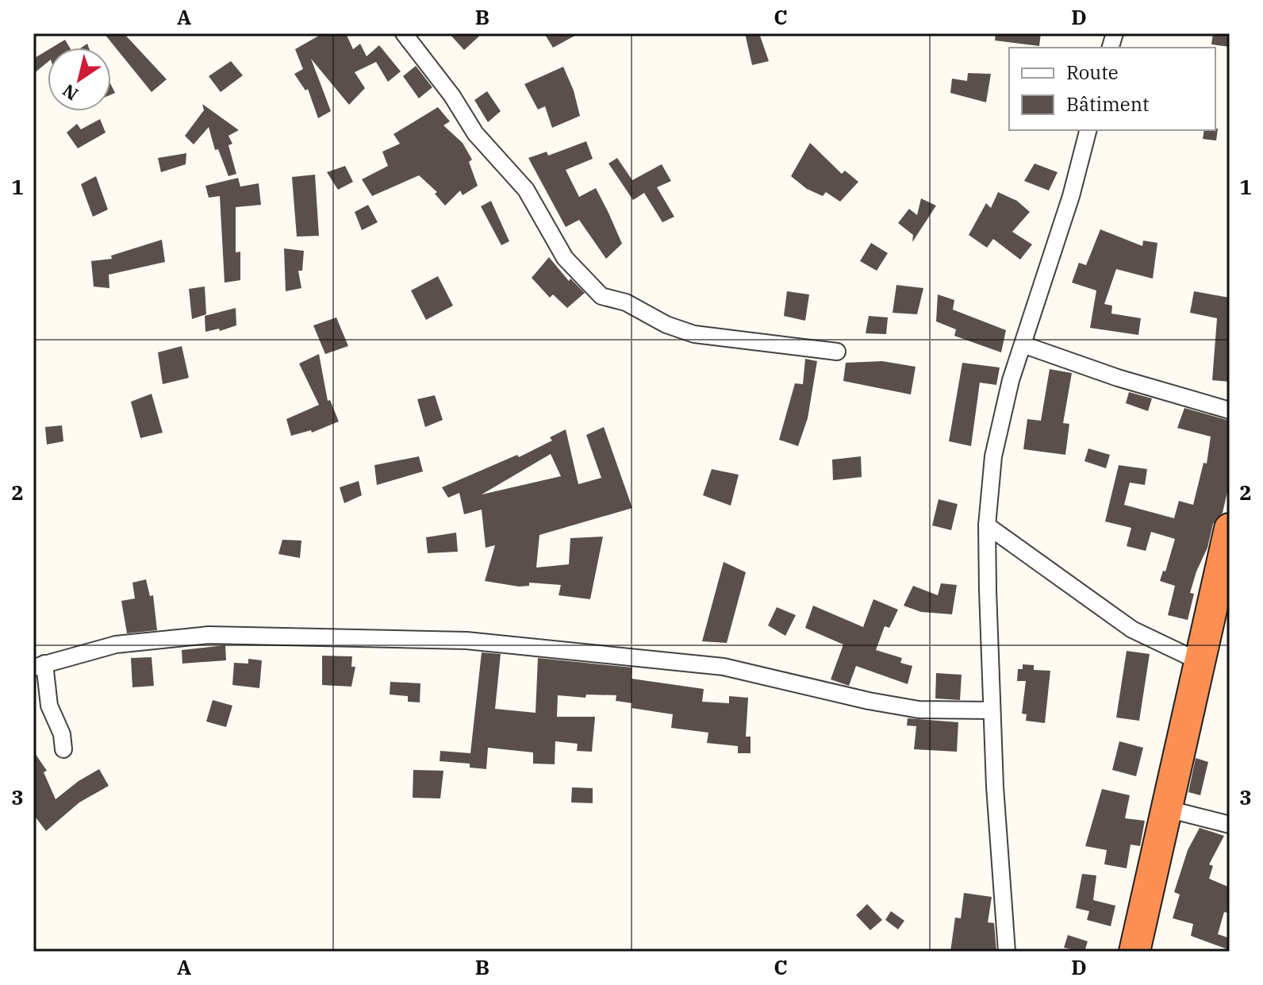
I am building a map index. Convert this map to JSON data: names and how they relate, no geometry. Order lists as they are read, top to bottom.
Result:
{
  "legend": ["Route", "Bâtiment"],
  "north": "bottom left",
  "grid": {
    "columns": [
      "A",
      "B",
      "C",
      "D"
    ],
    "rows": ["1", "2", "3"]
  }
}
